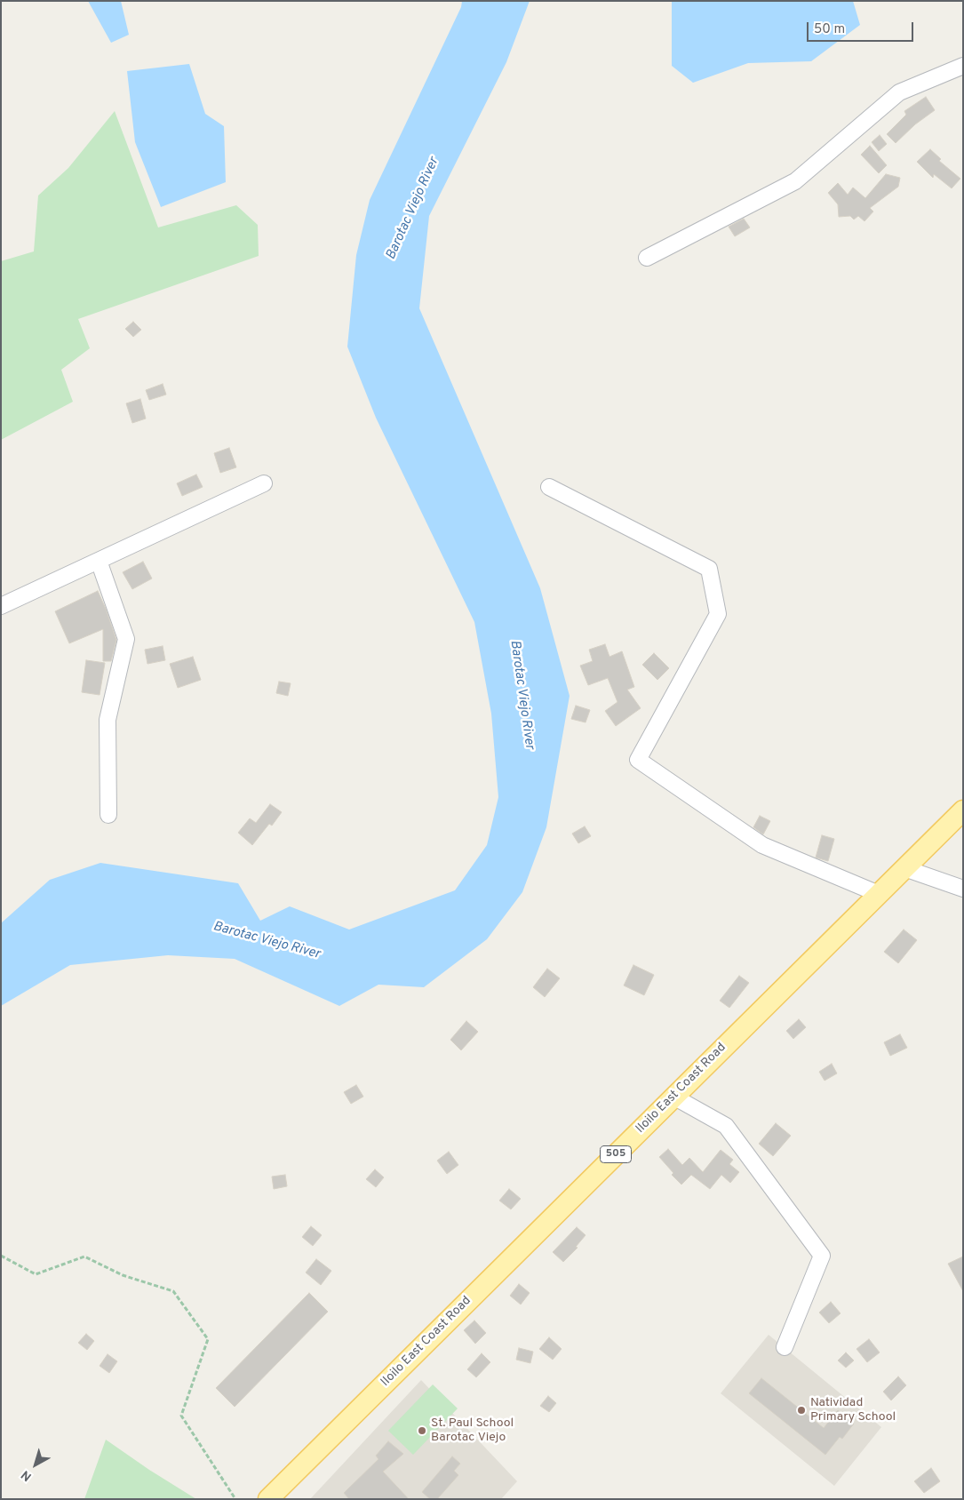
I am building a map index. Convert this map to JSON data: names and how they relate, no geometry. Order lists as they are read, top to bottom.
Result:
{
  "streets": {
    "main road": ["Iloilo East Coast Road", "505"]
  },
  "water": ["Barotac Viejo River"],
  "places": ["Natividad Primary School", "St. Paul School Barotac Viejo"],
  "scale_bar": "50 m",
  "north": "bottom left"
}
